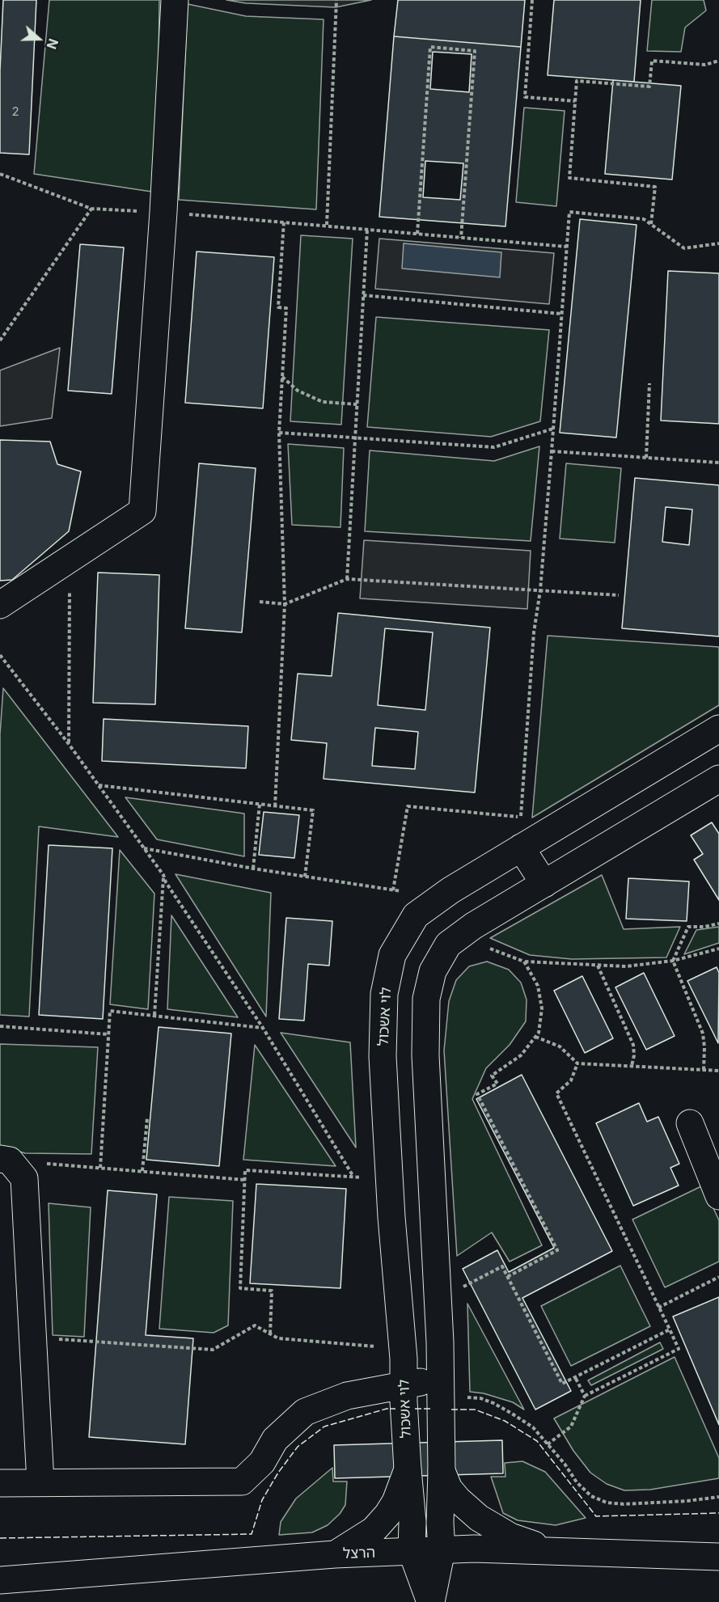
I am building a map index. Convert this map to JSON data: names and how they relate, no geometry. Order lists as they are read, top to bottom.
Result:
{
  "streets": {
    "street": ["לוי אשכול", "הרצל"]
  },
  "crossings": [
    ["לוי אשכול", "הרצל"]
  ],
  "house_numbers": ["2"],
  "north": "right"
}
